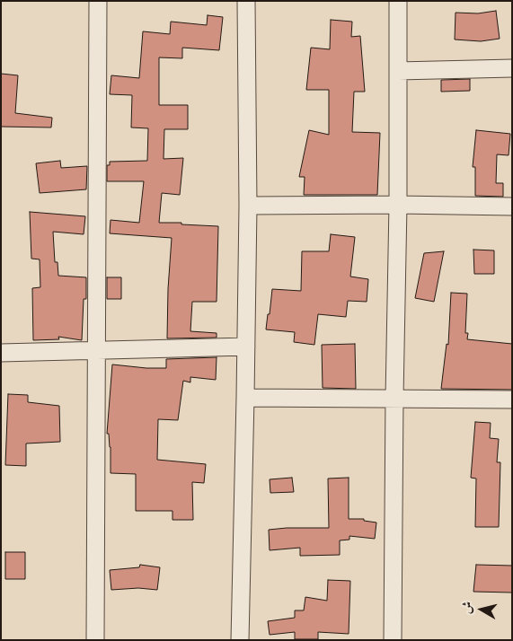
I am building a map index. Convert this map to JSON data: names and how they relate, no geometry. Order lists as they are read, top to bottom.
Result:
{
  "north": "left"
}
